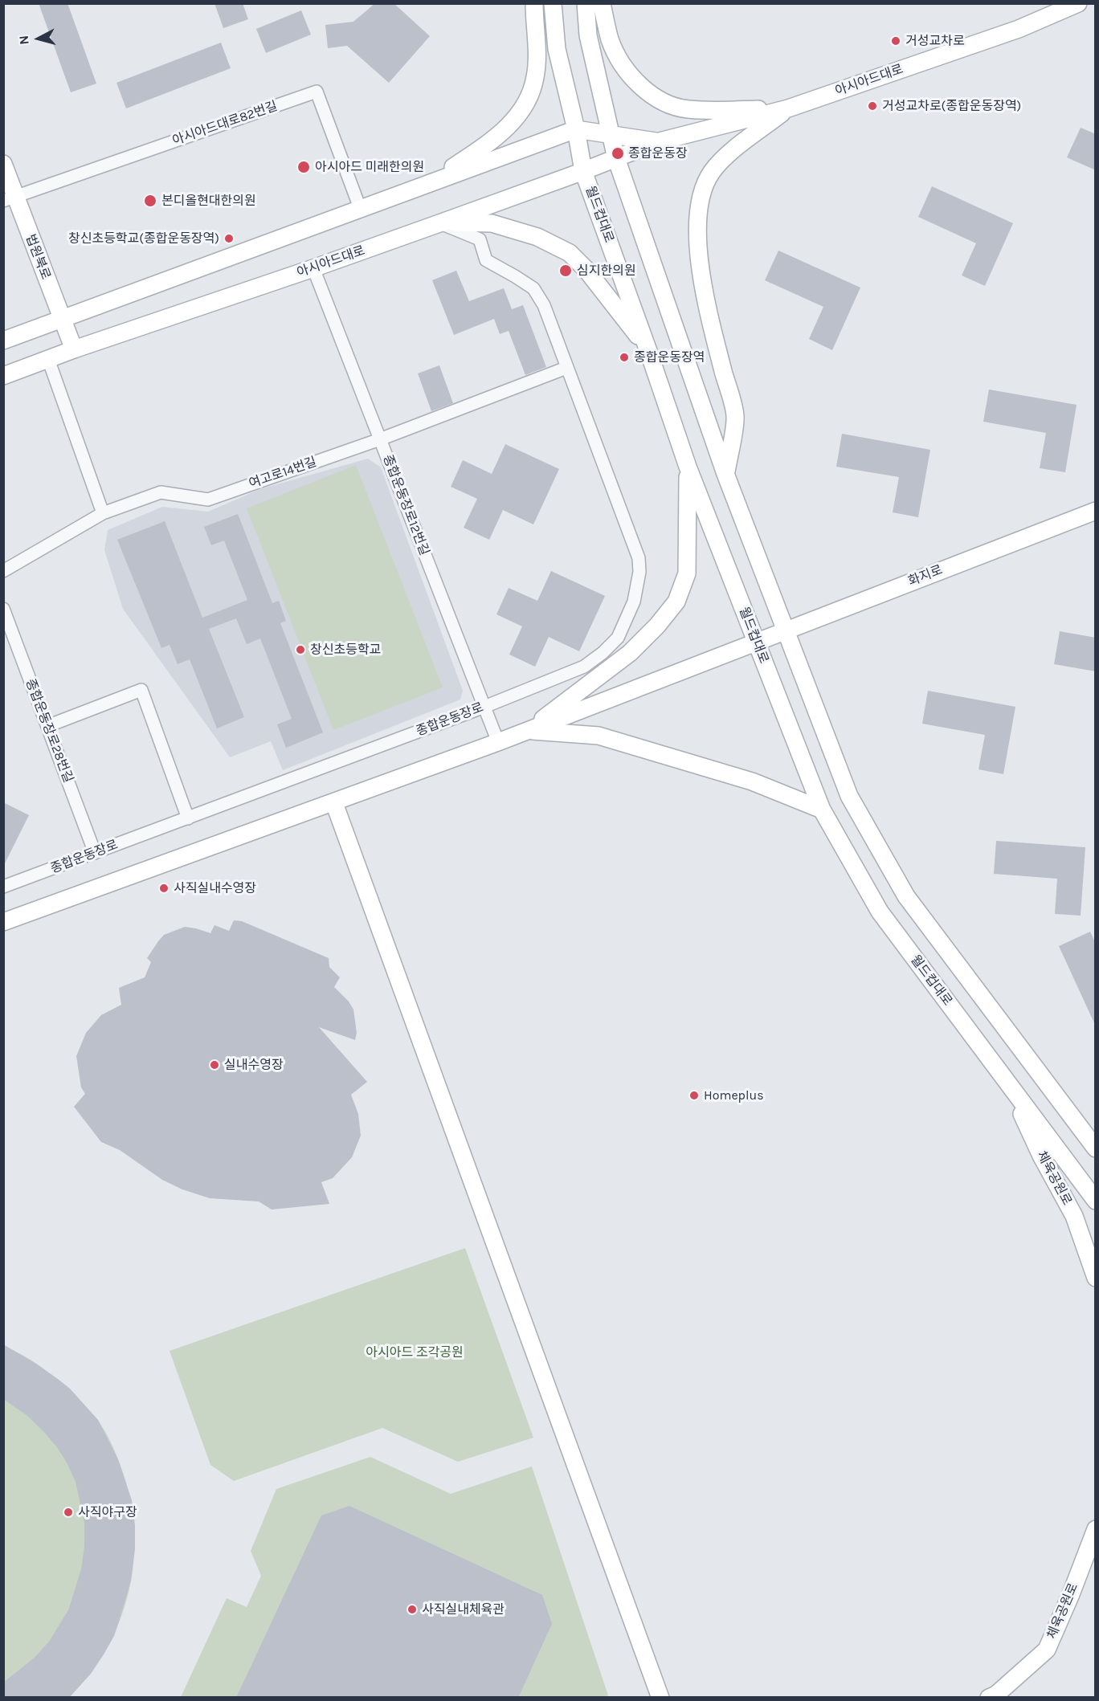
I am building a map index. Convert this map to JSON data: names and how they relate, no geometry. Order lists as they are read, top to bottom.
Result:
{
  "streets": {
    "main road": [
      "아시아드대로",
      "월드컵대로",
      "법원북로",
      "화지로",
      "체육공원로"
    ],
    "street": [
      "아시아드대로82번길",
      "여고로14번길",
      "종합운동장로12번길",
      "종합운동장로",
      "종합운동장로28번길"
    ]
  },
  "crossings": [
    ["아시아드대로", "아시아드대로82번길"],
    ["아시아드대로", "월드컵대로"],
    ["아시아드대로", "법원북로"],
    ["아시아드대로", "종합운동장로12번길"],
    ["아시아드대로", "종합운동장로"],
    ["아시아드대로82번길", "법원북로"],
    ["월드컵대로", "화지로"],
    ["월드컵대로", "체육공원로"],
    ["여고로14번길", "종합운동장로12번길"],
    ["여고로14번길", "종합운동장로"],
    ["종합운동장로12번길", "종합운동장로"],
    ["종합운동장로", "종합운동장로28번길"]
  ],
  "parks": ["아시아드 조각공원"],
  "places": [
    "거성교차로",
    "거성교차로(종합운동장역)",
    "종합운동장",
    "아시아드 미래한의원",
    "본디올현대한의원",
    "창신초등학교(종합운동장역)",
    "심지한의원",
    "종합운동장역",
    "창신초등학교",
    "사직실내수영장",
    "실내수영장",
    "Homeplus",
    "사직야구장",
    "사직실내체육관"
  ],
  "north": "left"
}
